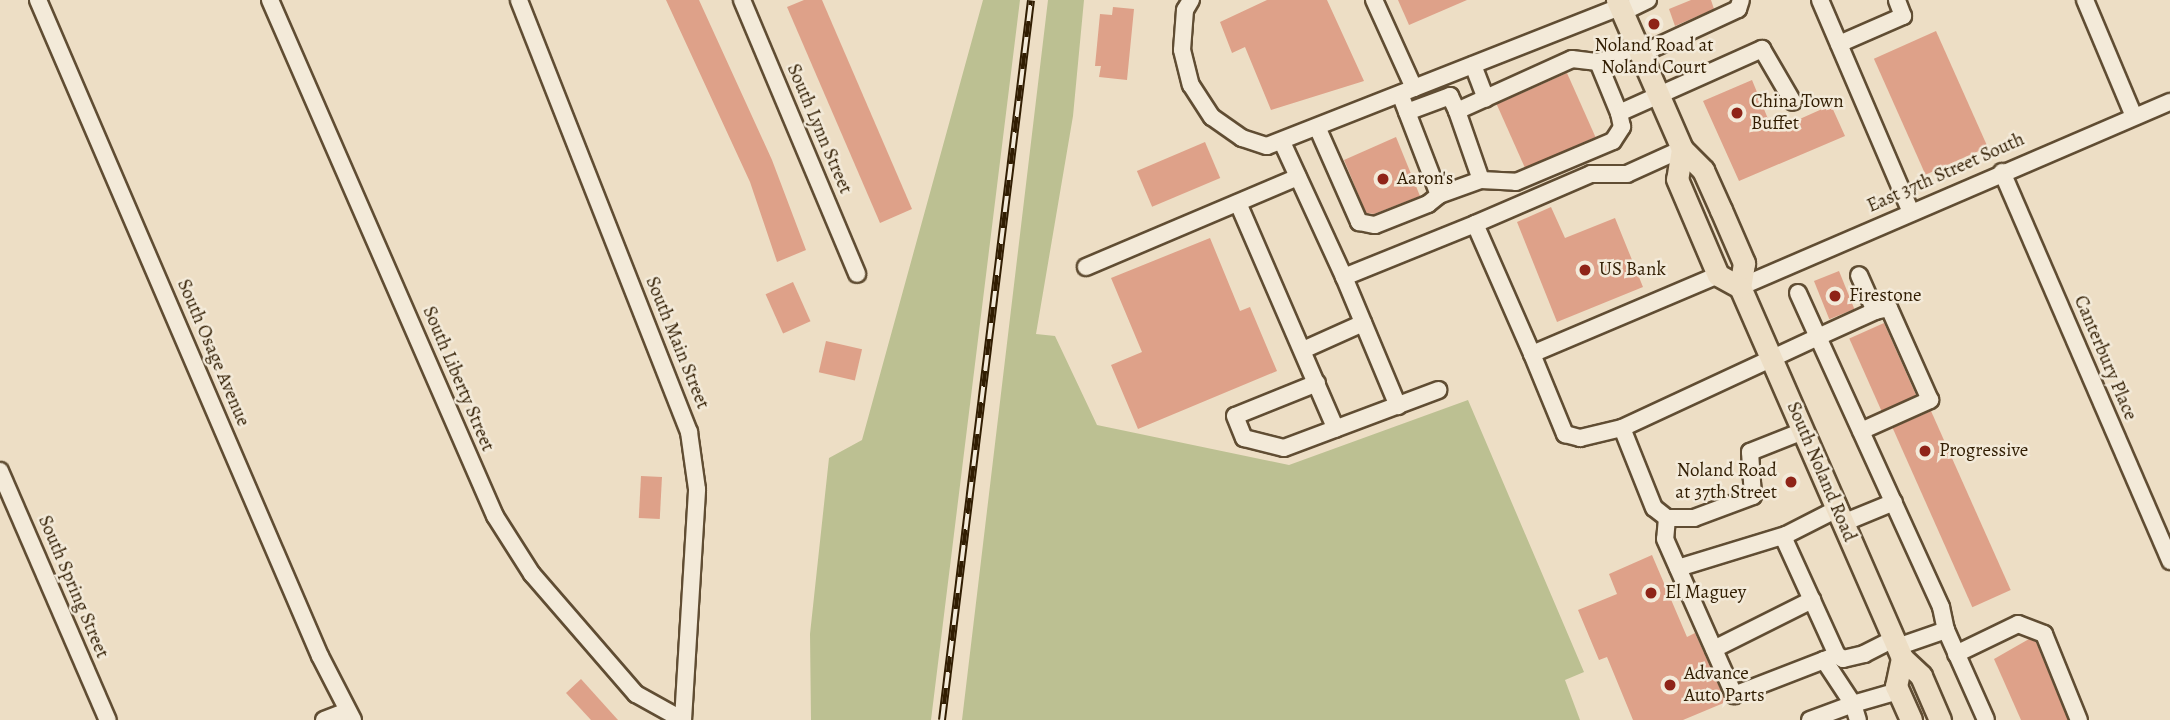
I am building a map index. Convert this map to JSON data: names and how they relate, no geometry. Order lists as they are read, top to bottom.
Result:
{
  "streets": {
    "main road": ["South Noland Road"],
    "street": [
      "South Lynn Street",
      "East 37th Street South",
      "South Main Street",
      "South Osage Avenue",
      "Canterbury Place",
      "South Liberty Street",
      "South Spring Street"
    ]
  },
  "crossings": [
    ["East 37th Street South", "Canterbury Place"],
    ["East 37th Street South", "South Noland Road"],
    ["South Main Street", "South Liberty Street"]
  ],
  "places": [
    "Noland Road at Noland Court",
    "China Town Buffet",
    "Aaron's",
    "US Bank",
    "Firestone",
    "Progressive",
    "Noland Road at 37th Street",
    "El Maguey",
    "Advance Auto Parts"
  ]
}
